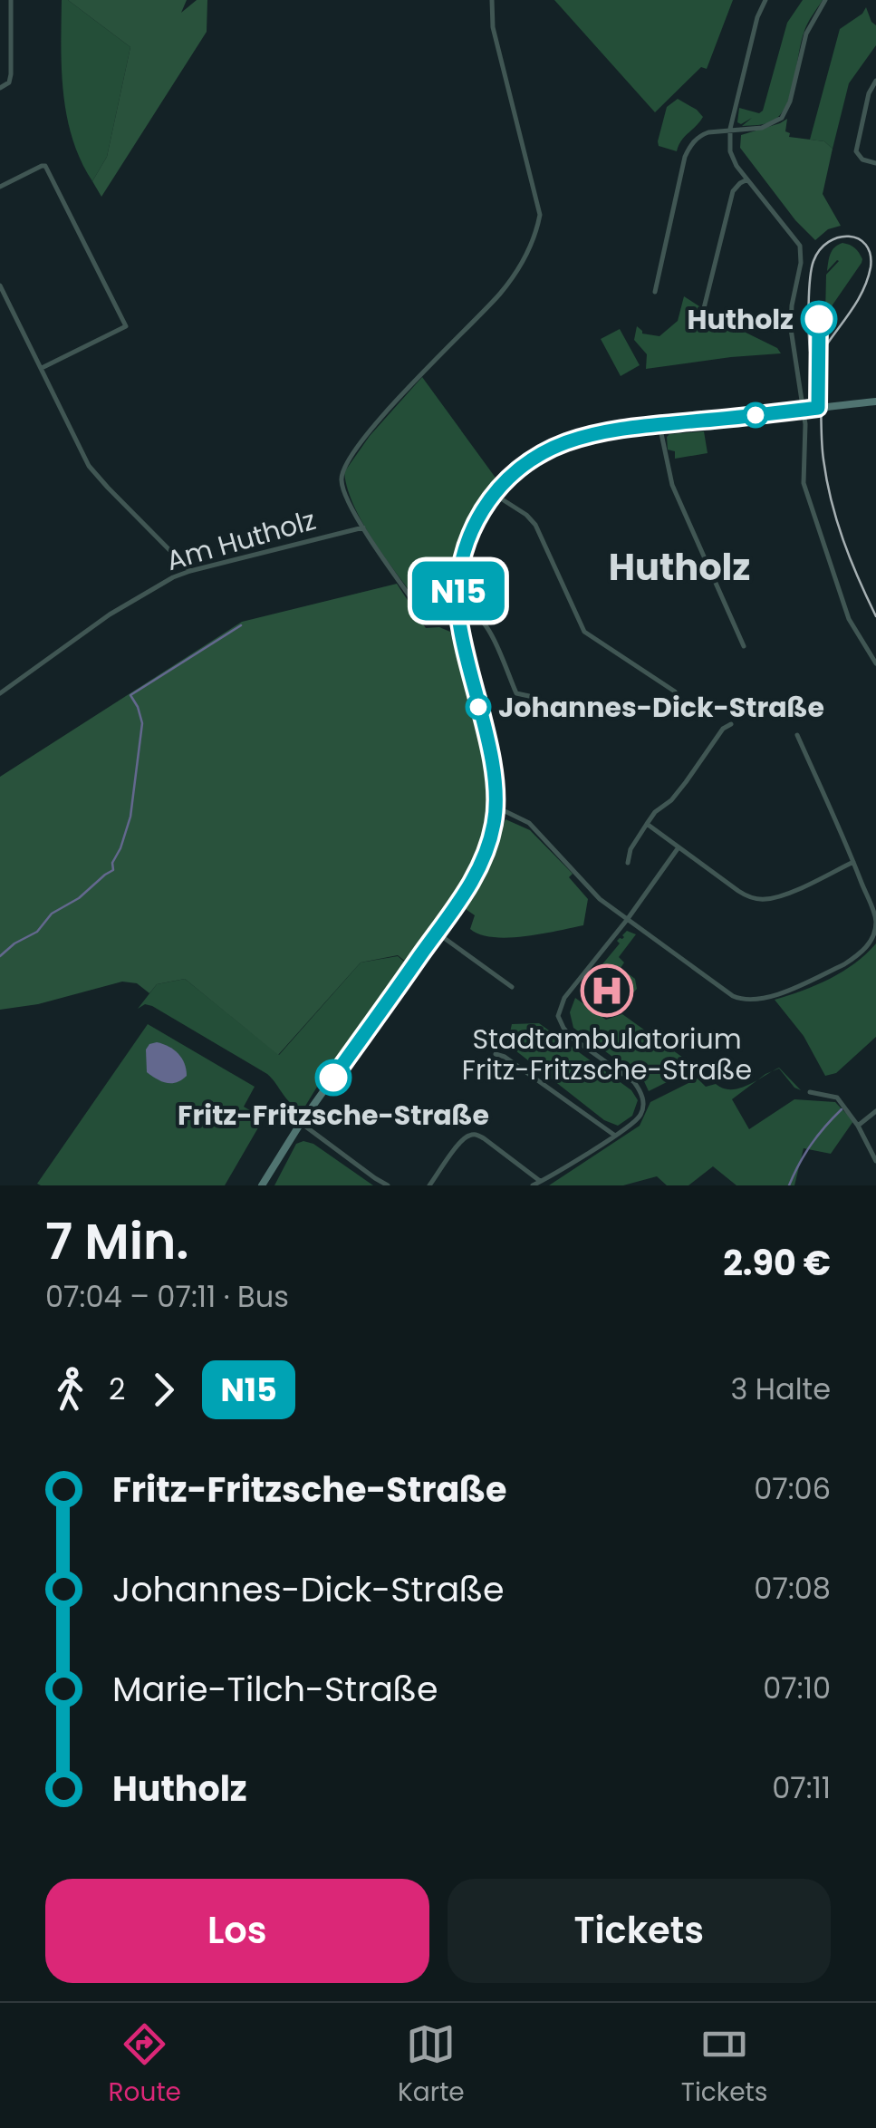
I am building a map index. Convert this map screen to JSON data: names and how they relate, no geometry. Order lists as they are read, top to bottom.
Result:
{
  "streets": {
    "street": ["Am Hutholz"]
  },
  "districts": ["Hutholz"],
  "places": {
    "other": ["Hutholz", "Johannes-Dick-Straße", "Fritz-Fritzsche-Straße"],
    "hospital": ["Stadtambulatorium Fritz-Fritzsche-Straße"]
  },
  "lines": ["bus line N15"],
  "page": {
    "on_map": "N15",
    "heading": ["7 Min.", "07:04 – 07:11 · Bus", "2.90 €"],
    "legs": ["2", "N15", "3 Halte"],
    "list": [
      {
        "name": "Fritz-Fritzsche-Straße",
        "value": "07:06"
      },
      {
        "name": "Johannes-Dick-Straße",
        "value": "07:08"
      },
      {
        "name": "Marie-Tilch-Straße",
        "value": "07:10"
      },
      {
        "name": "Hutholz",
        "value": "07:11"
      }
    ],
    "buttons": ["Los", "Tickets"],
    "tabs": ["Route", "Karte", "Tickets"]
  }
}
